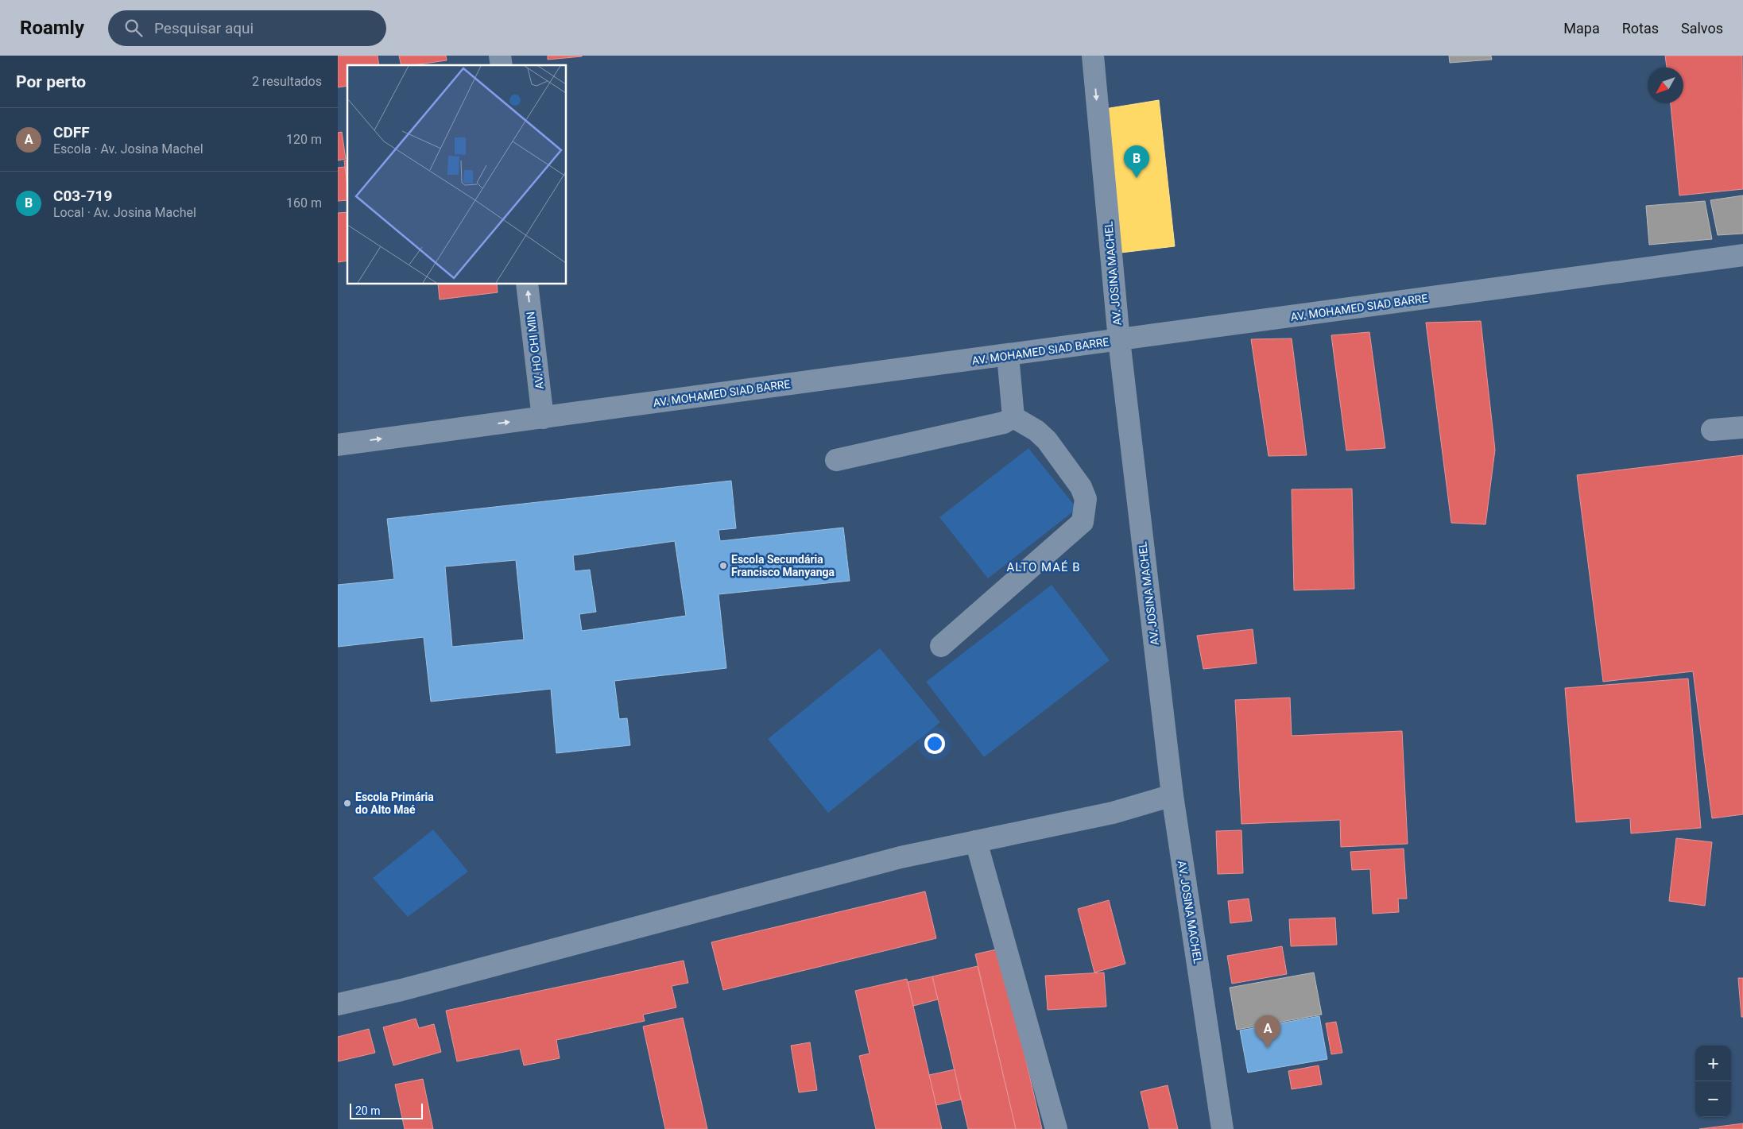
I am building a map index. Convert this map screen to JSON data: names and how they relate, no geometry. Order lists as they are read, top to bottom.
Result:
{
  "streets": {
    "street": ["AV. JOSINA MACHEL", "AV. MOHAMED SIAD BARRE", "AV. HO CHI MIN"]
  },
  "crossings": [
    ["AV. JOSINA MACHEL", "AV. MOHAMED SIAD BARRE"],
    ["AV. MOHAMED SIAD BARRE", "AV. HO CHI MIN"]
  ],
  "one_way": ["AV. HO CHI MIN"],
  "districts": ["ALTO MAÉ B"],
  "places": ["Escola Secundária Francisco Manyanga", "Escola Primária do Alto Maé"],
  "scale_bar": "20 m",
  "north": "bottom left",
  "page": {
    "header": "Roamly",
    "search": "Pesquisar aqui",
    "nav": ["Mapa", "Rotas", "Salvos"],
    "heading": ["Por perto", "2 resultados"],
    "list": [
      {
        "mark": "A",
        "name": "CDFF",
        "note": "Escola · Av. Josina Machel",
        "value": "120 m"
      },
      {
        "mark": "B",
        "name": "C03-719",
        "note": "Local · Av. Josina Machel",
        "value": "160 m"
      }
    ],
    "pins": ["B", "A"],
    "map_buttons": ["+", "−"],
    "scale": "20 m"
  }
}
